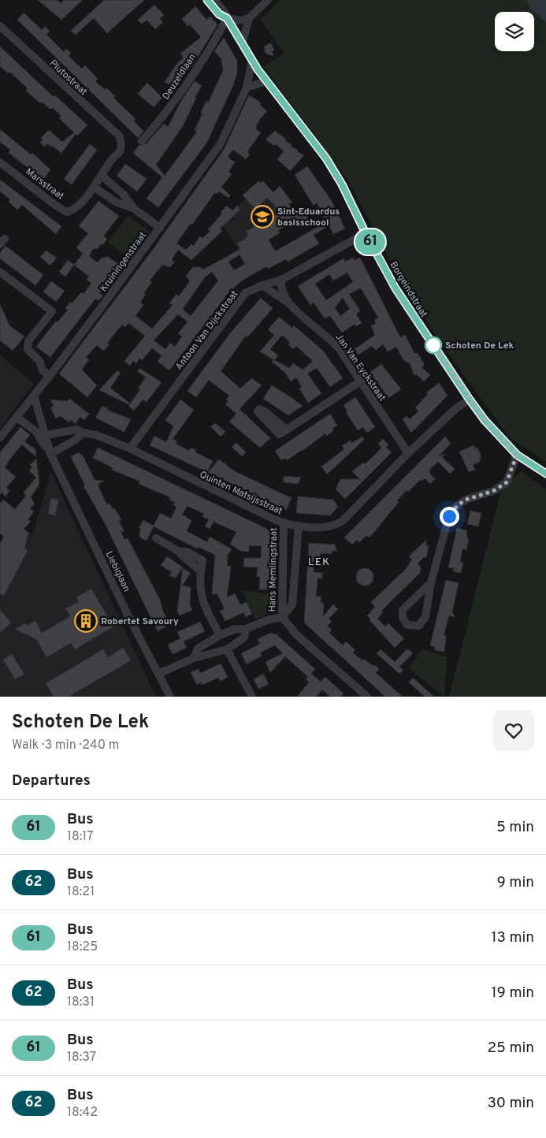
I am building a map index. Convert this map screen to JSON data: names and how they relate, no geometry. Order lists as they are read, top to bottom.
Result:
{
  "streets": {
    "street": [
      "Deuzeldlaan",
      "Plutostraat",
      "Marsstraat",
      "Kruiningenstraat",
      "Borgeindstraat",
      "Antoon Van Dijckstraat",
      "Jan Van Eyckstraat",
      "Quinten Matsijsstraat",
      "Hans Memlingstraat",
      "Liebiglaan"
    ]
  },
  "crossings": [
    ["Deuzeldlaan", "Borgeindstraat"],
    ["Plutostraat", "Marsstraat"],
    ["Kruiningenstraat", "Borgeindstraat"],
    ["Kruiningenstraat", "Liebiglaan"],
    ["Borgeindstraat", "Antoon Van Dijckstraat"],
    ["Borgeindstraat", "Quinten Matsijsstraat"],
    ["Antoon Van Dijckstraat", "Jan Van Eyckstraat"],
    ["Antoon Van Dijckstraat", "Quinten Matsijsstraat"],
    ["Jan Van Eyckstraat", "Quinten Matsijsstraat"],
    ["Quinten Matsijsstraat", "Hans Memlingstraat"],
    ["Quinten Matsijsstraat", "Liebiglaan"],
    ["Hans Memlingstraat", "Liebiglaan"]
  ],
  "districts": ["LEK"],
  "places": {
    "school or university": ["Sint-Eduardus basisschool"],
    "other": ["Schoten De Lek"],
    "building": ["Robertet Savoury"]
  },
  "lines": ["bus line 61"],
  "page": {
    "on_map": "61",
    "heading": [
      ["Schoten De Lek", "Walk · 3 min · 240 m"],
      "Departures"
    ],
    "list": [
      {
        "mark": "61",
        "name": "Bus",
        "note": "18:17",
        "value": "5 min"
      },
      {
        "mark": "62",
        "name": "Bus",
        "note": "18:21",
        "value": "9 min"
      },
      {
        "mark": "61",
        "name": "Bus",
        "note": "18:25",
        "value": "13 min"
      },
      {
        "mark": "62",
        "name": "Bus",
        "note": "18:31",
        "value": "19 min"
      },
      {
        "mark": "61",
        "name": "Bus",
        "note": "18:37",
        "value": "25 min"
      },
      {
        "mark": "62",
        "name": "Bus",
        "note": "18:42",
        "value": "30 min"
      }
    ]
  }
}
